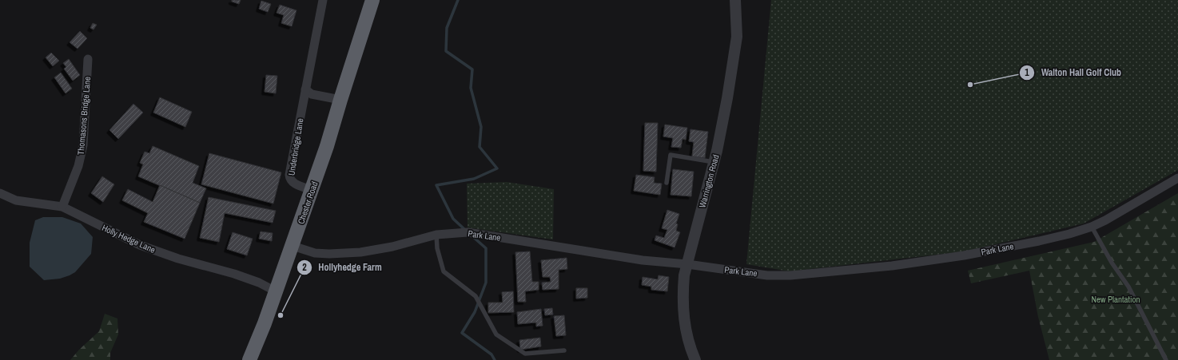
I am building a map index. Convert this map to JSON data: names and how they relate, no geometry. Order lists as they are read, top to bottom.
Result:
{
  "streets": {
    "highway": ["Chester Road"],
    "street": [
      "Thomasons Bridge Lane",
      "Underbridge Lane",
      "Warrington Road",
      "Park Lane",
      "Holly Hedge Lane"
    ]
  },
  "crossings": [
    ["Thomasons Bridge Lane", "Holly Hedge Lane"],
    ["Underbridge Lane", "Chester Road"],
    ["Warrington Road", "Park Lane"],
    ["Chester Road", "Park Lane"],
    ["Chester Road", "Holly Hedge Lane"]
  ],
  "parks": ["New Plantation"],
  "places": ["Walton Hall Golf Club", "Hollyhedge Farm"]
}
